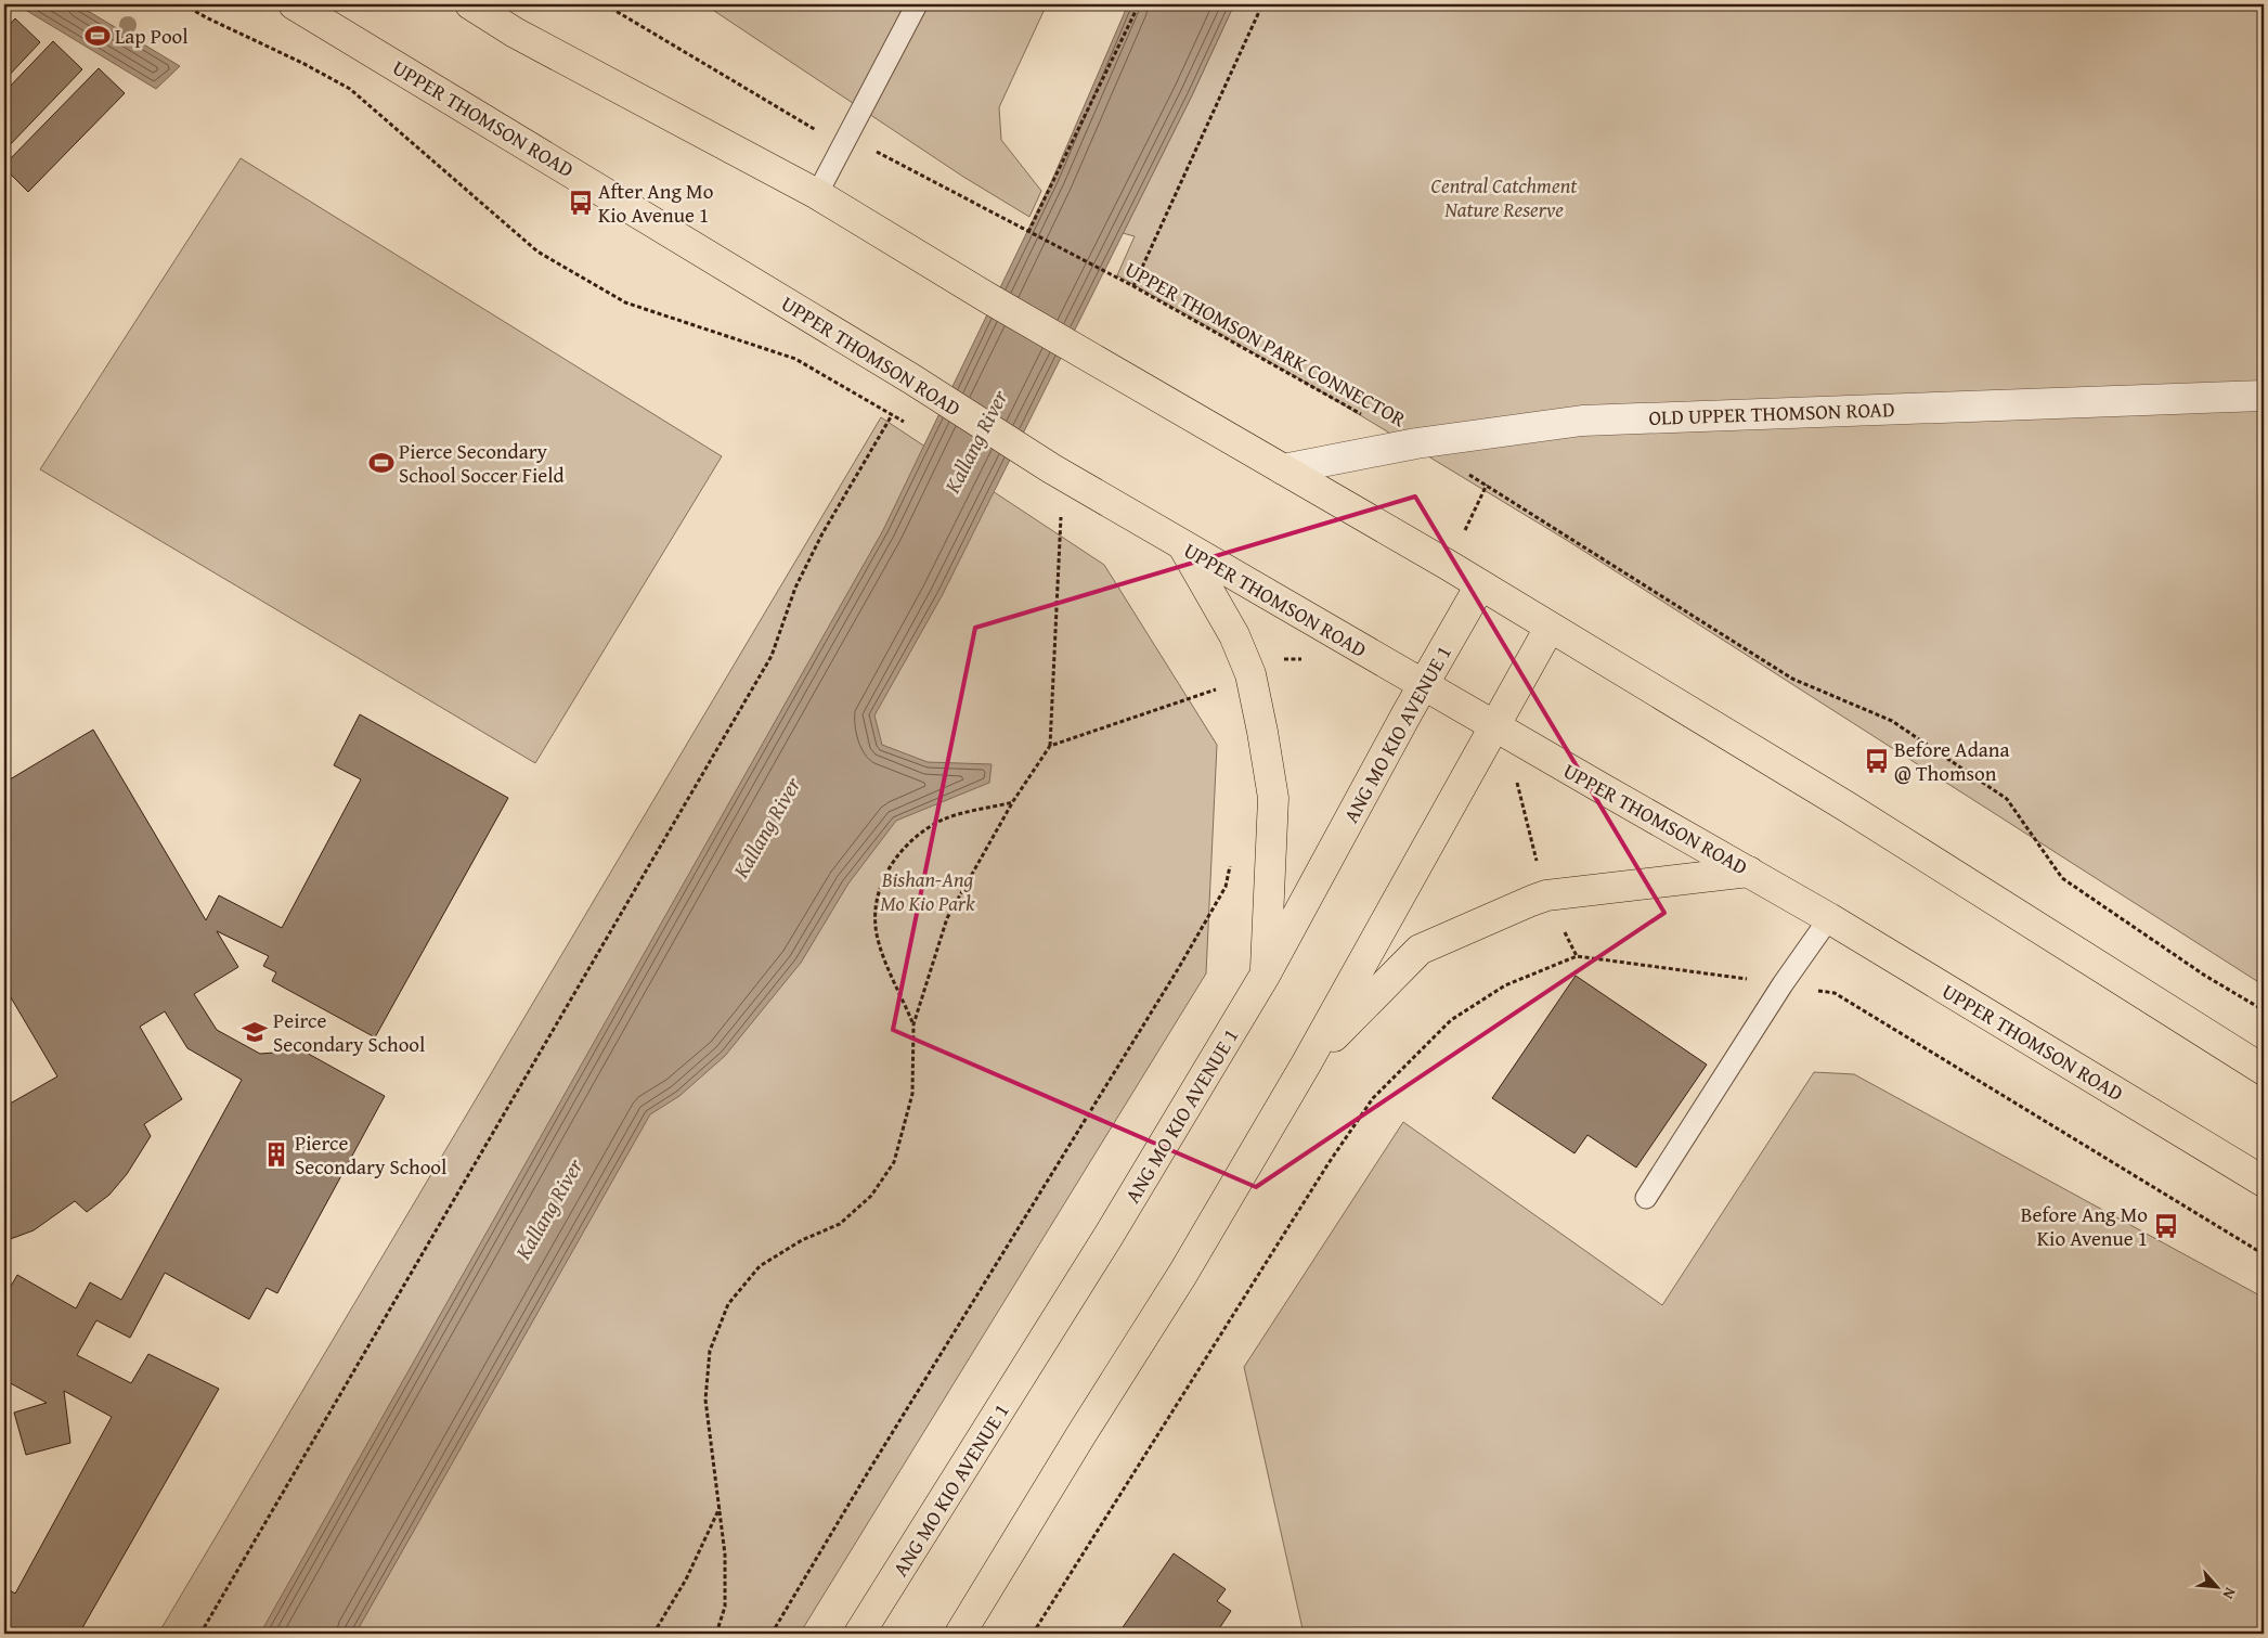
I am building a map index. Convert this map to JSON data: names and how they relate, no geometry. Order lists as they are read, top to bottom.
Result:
{
  "streets": {
    "main road": ["UPPER THOMSON ROAD", "ANG MO KIO AVENUE 1"],
    "street": ["OLD UPPER THOMSON ROAD"],
    "path": ["UPPER THOMSON PARK CONNECTOR"]
  },
  "crossings": [
    ["UPPER THOMSON ROAD", "ANG MO KIO AVENUE 1"],
    ["UPPER THOMSON PARK CONNECTOR", "OLD UPPER THOMSON ROAD"]
  ],
  "water": ["Kallang River"],
  "parks": ["Central Catchment Nature Reserve", "Bishan-Ang Mo Kio Park"],
  "places": {
    "sports": ["Lap Pool", "Pierce Secondary School Soccer Field"],
    "bus stop": ["After Ang Mo Kio Avenue 1", "Before Adana @ Thomson", "Before Ang Mo Kio Avenue 1"],
    "school or university": ["Peirce Secondary School"],
    "building": ["Pierce Secondary School"]
  },
  "north": "bottom right"
}
